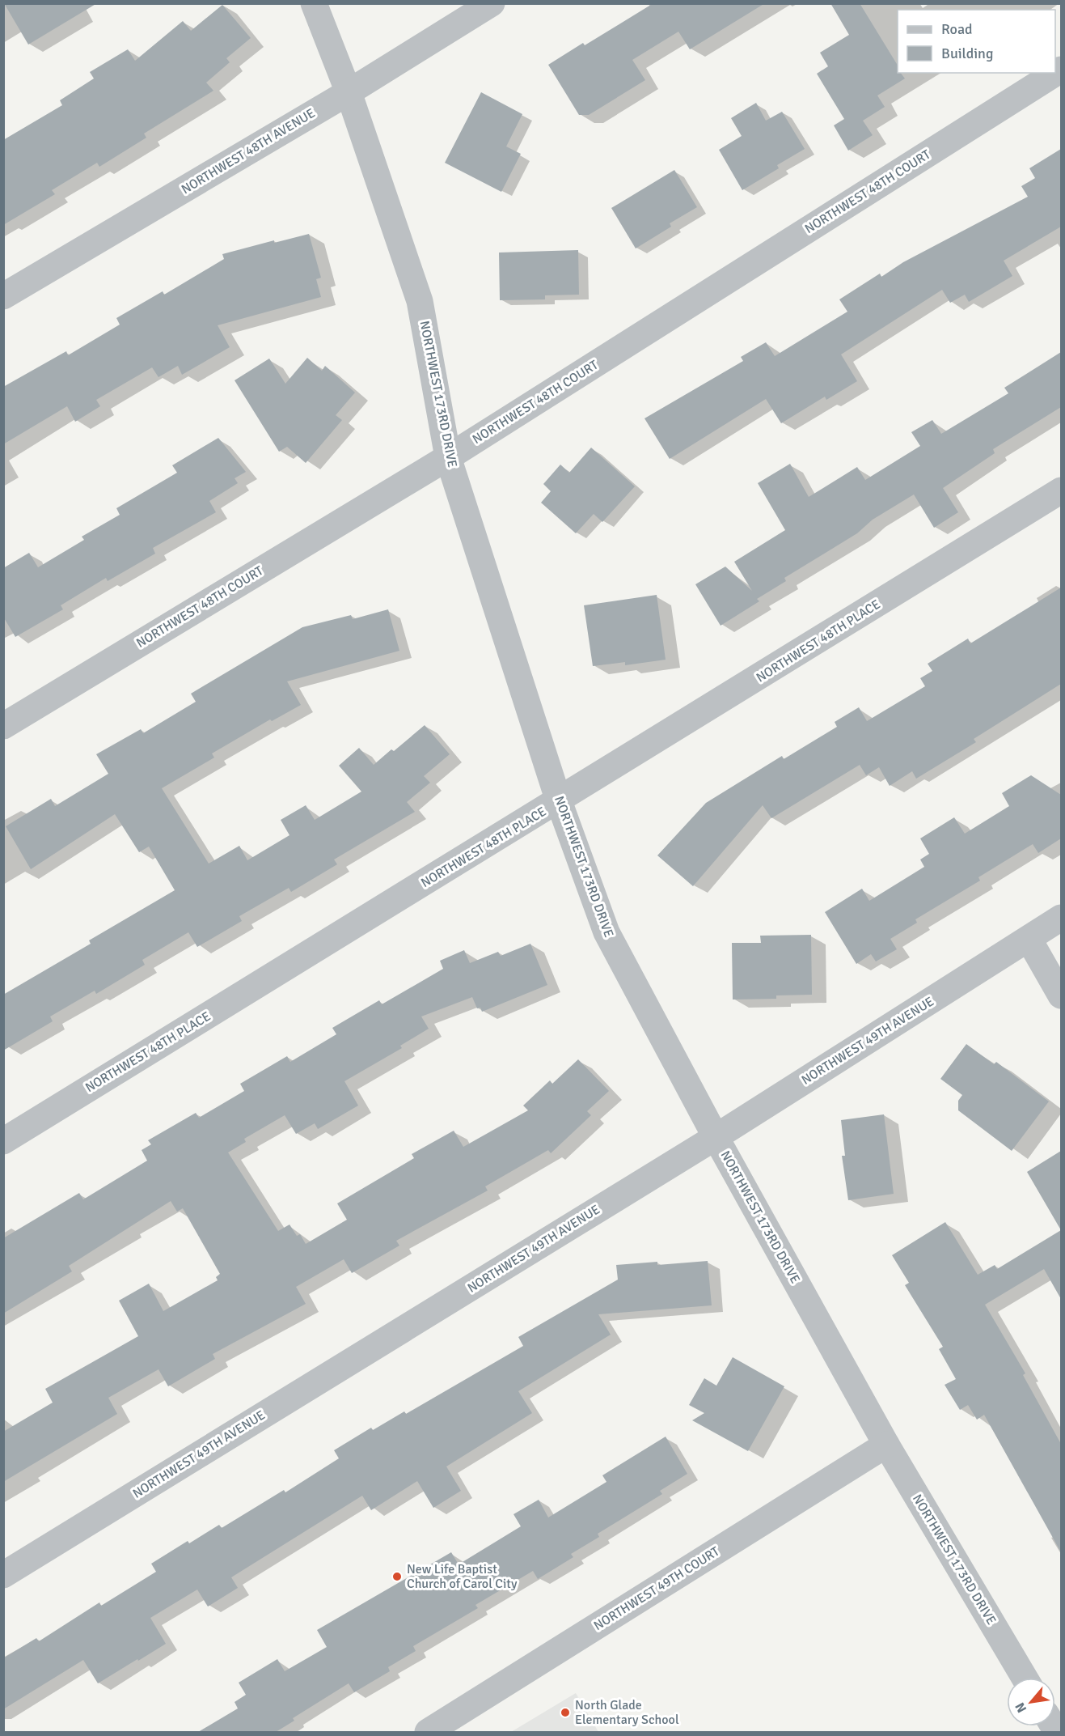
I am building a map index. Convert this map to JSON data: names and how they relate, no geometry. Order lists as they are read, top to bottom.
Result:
{
  "streets": {
    "street": [
      "NORTHWEST 48TH AVENUE",
      "NORTHWEST 48TH COURT",
      "NORTHWEST 173RD DRIVE",
      "NORTHWEST 48TH PLACE",
      "NORTHWEST 49TH AVENUE",
      "NORTHWEST 49TH COURT"
    ]
  },
  "crossings": [
    ["NORTHWEST 48TH AVENUE", "NORTHWEST 173RD DRIVE"],
    ["NORTHWEST 48TH COURT", "NORTHWEST 173RD DRIVE"],
    ["NORTHWEST 173RD DRIVE", "NORTHWEST 48TH PLACE"],
    ["NORTHWEST 173RD DRIVE", "NORTHWEST 49TH AVENUE"],
    ["NORTHWEST 173RD DRIVE", "NORTHWEST 49TH COURT"]
  ],
  "places": ["New Life Baptist Church of Carol City", "North Glade Elementary School"],
  "legend": ["Road", "Building"],
  "north": "bottom left"
}
